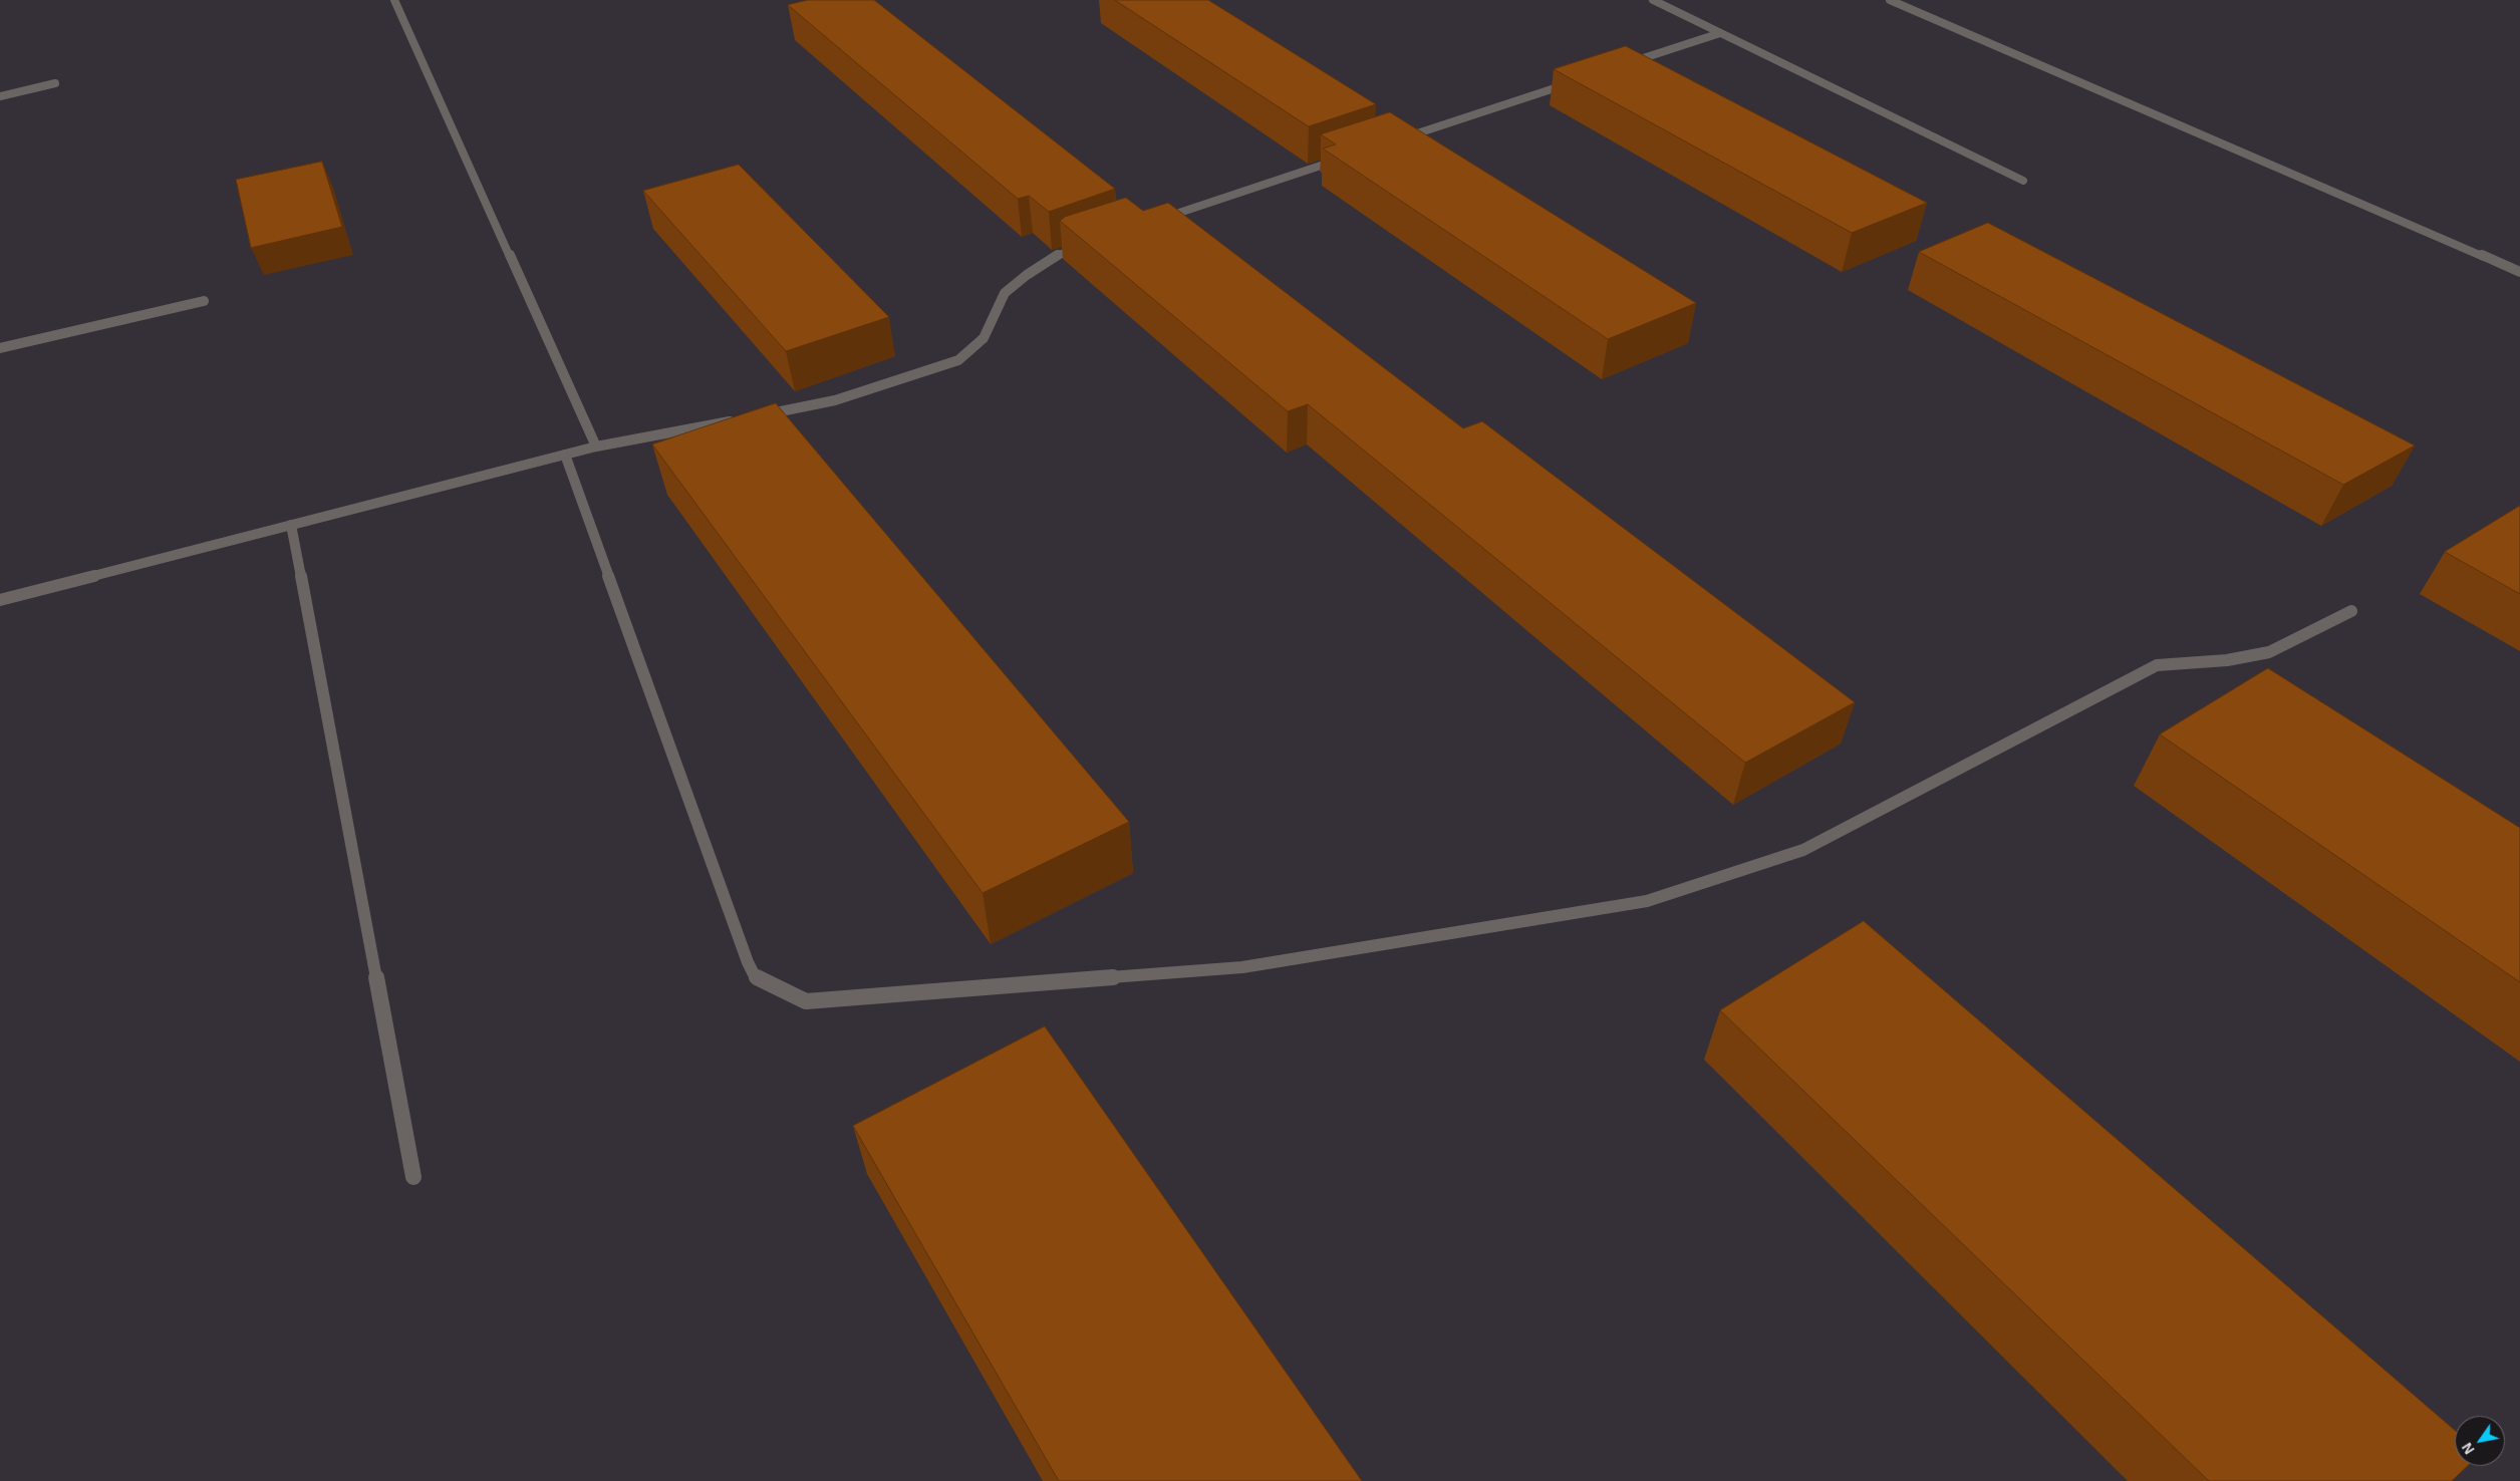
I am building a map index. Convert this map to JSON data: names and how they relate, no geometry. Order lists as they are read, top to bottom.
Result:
{
  "north": "bottom left"
}
